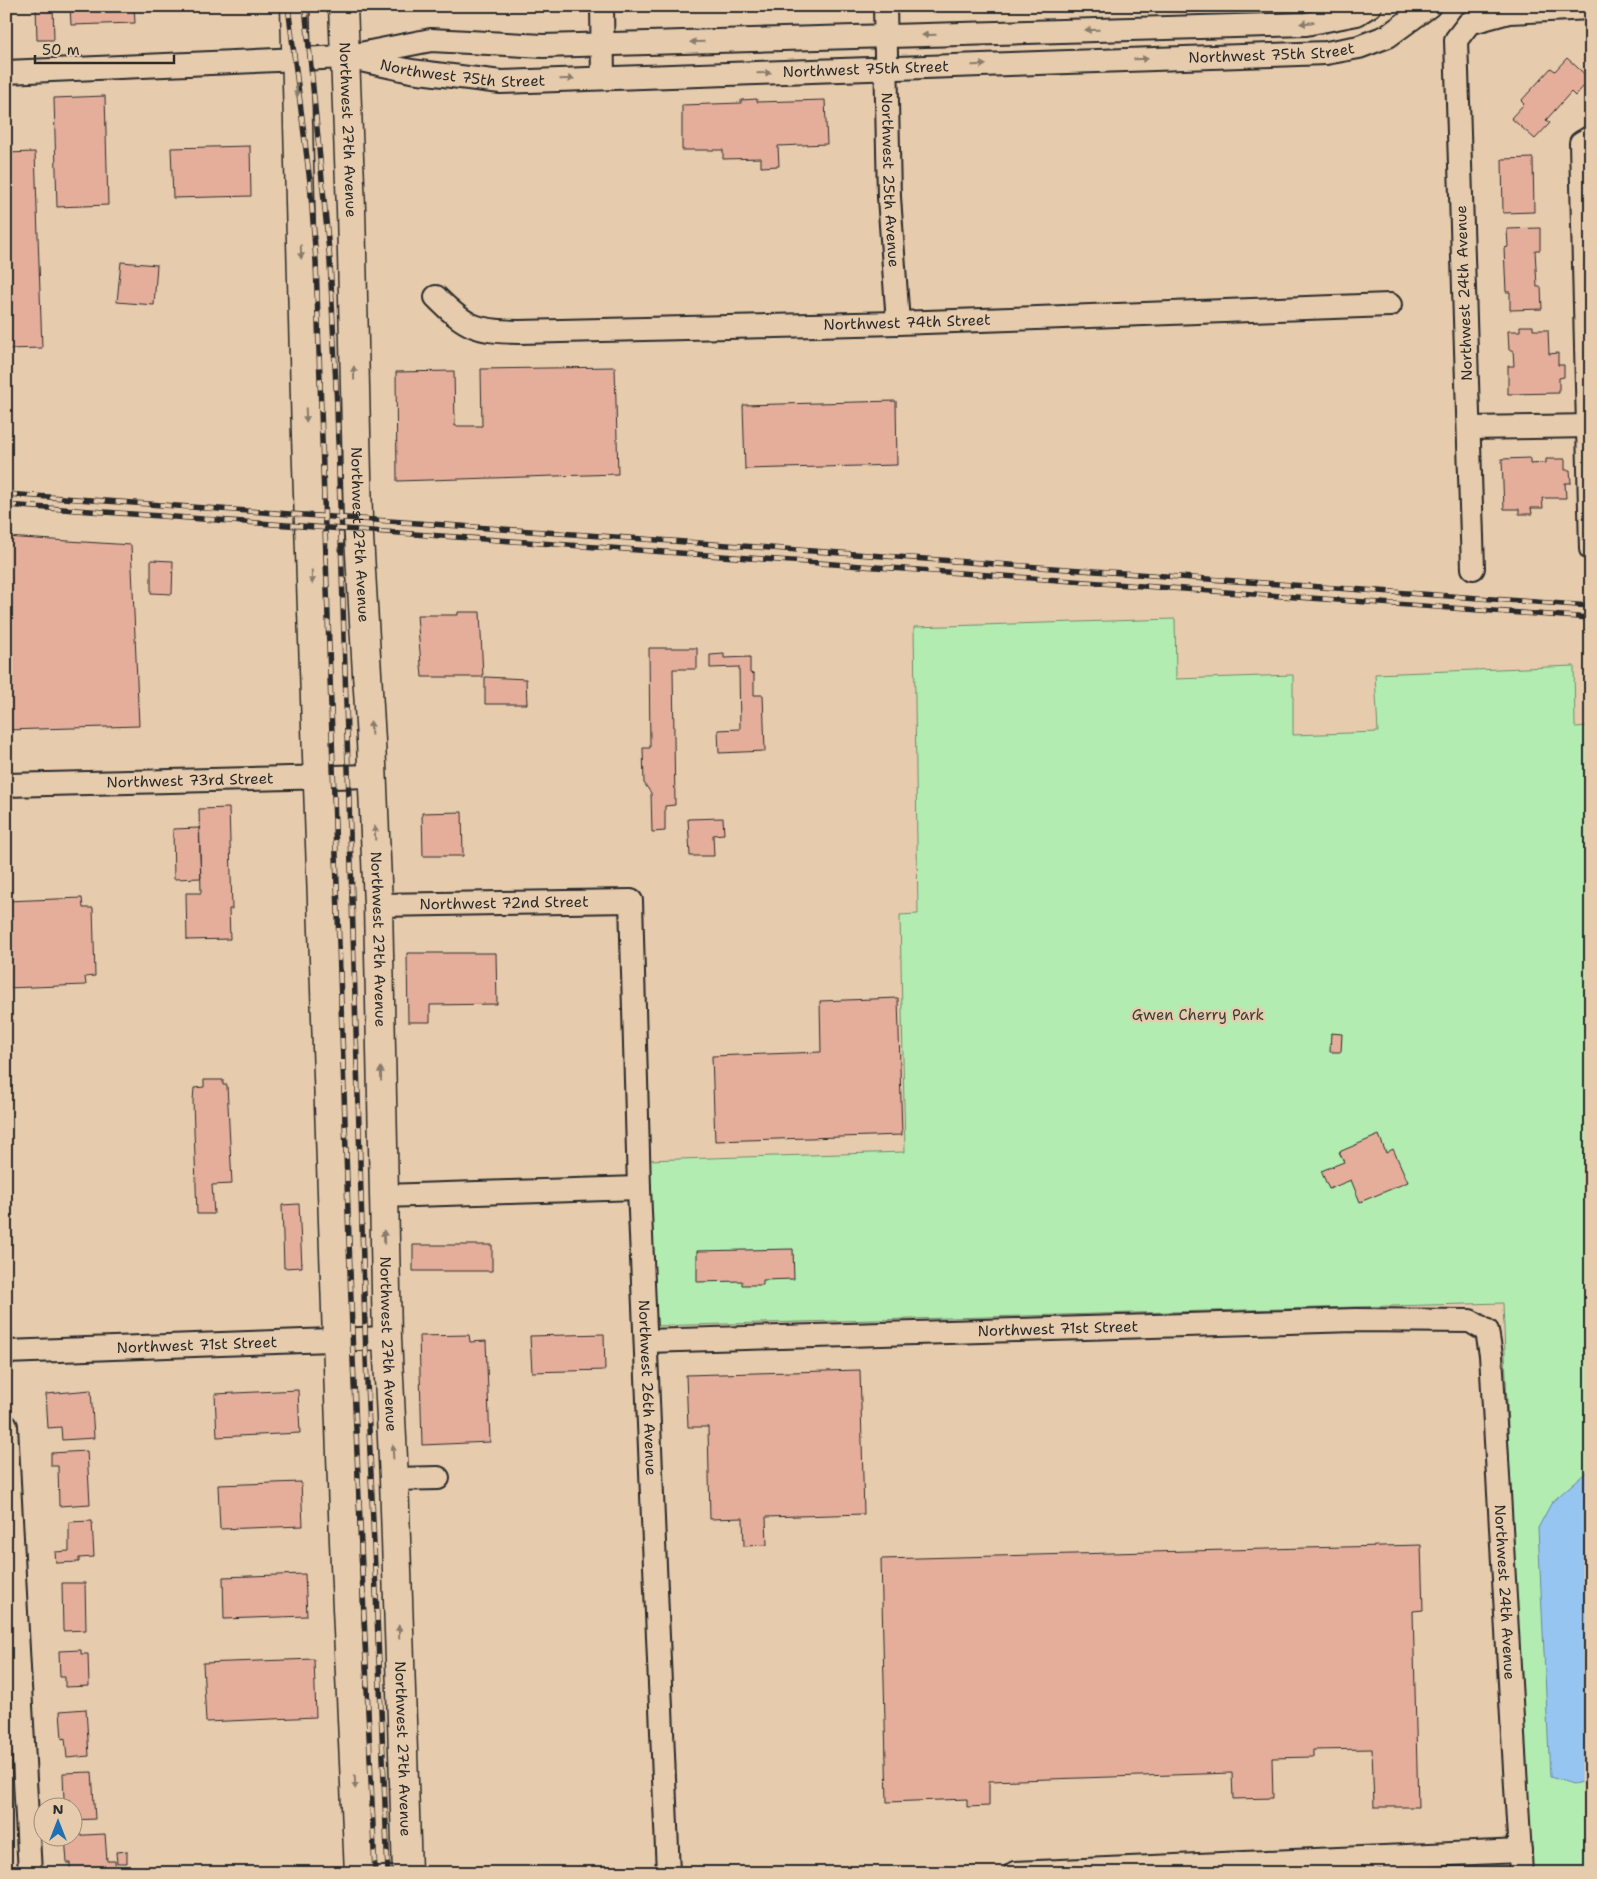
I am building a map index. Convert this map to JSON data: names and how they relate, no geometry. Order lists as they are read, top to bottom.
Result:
{
  "streets": {
    "main road": ["Northwest 27th Avenue"],
    "street": [
      "Northwest 75th Street",
      "Northwest 25th Avenue",
      "Northwest 24th Avenue",
      "Northwest 74th Street",
      "Northwest 73rd Street",
      "Northwest 72nd Street",
      "Northwest 71st Street",
      "Northwest 26th Avenue"
    ]
  },
  "crossings": [
    ["Northwest 75th Street", "Northwest 27th Avenue"],
    ["Northwest 75th Street", "Northwest 25th Avenue"],
    ["Northwest 27th Avenue", "Northwest 73rd Street"],
    ["Northwest 27th Avenue", "Northwest 72nd Street"],
    ["Northwest 27th Avenue", "Northwest 71st Street"],
    ["Northwest 25th Avenue", "Northwest 74th Street"],
    ["Northwest 24th Avenue", "Northwest 71st Street"],
    ["Northwest 72nd Street", "Northwest 26th Avenue"],
    ["Northwest 71st Street", "Northwest 26th Avenue"]
  ],
  "parks": ["Gwen Cherry Park"],
  "scale_bar": "50 m",
  "north": "top"
}
